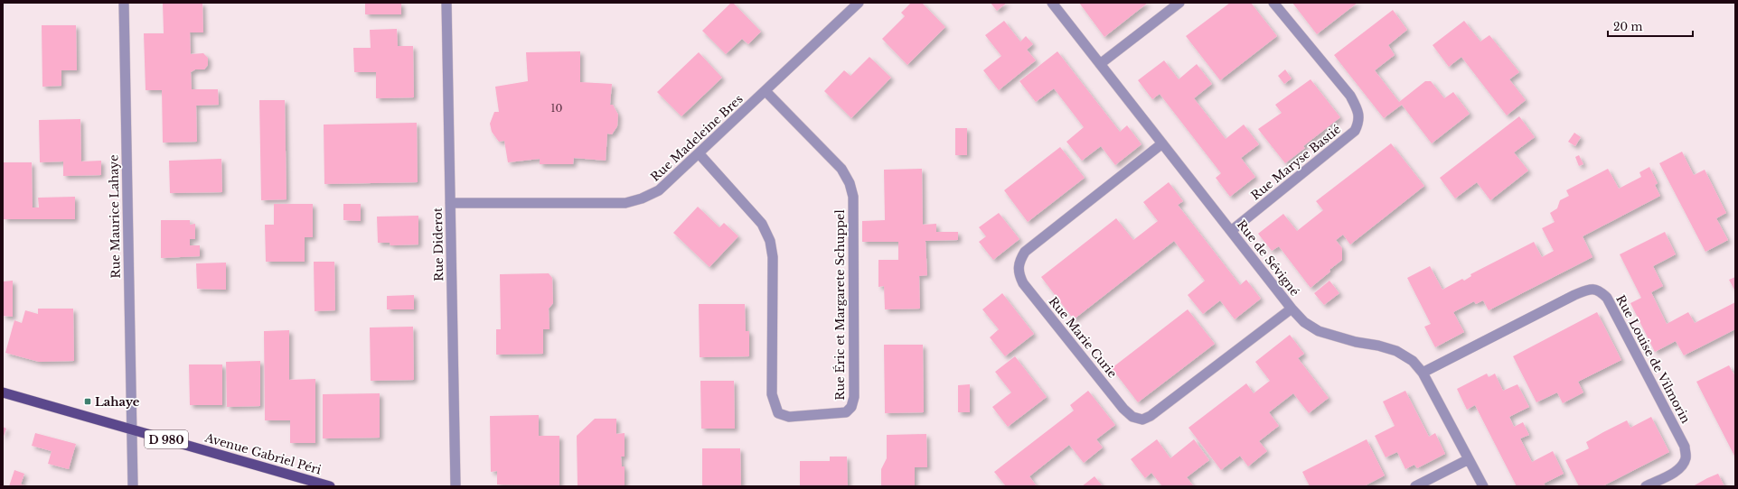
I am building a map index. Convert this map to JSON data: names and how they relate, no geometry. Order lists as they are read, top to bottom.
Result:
{
  "streets": {
    "main road": ["D 980", "Avenue Gabriel Péri"],
    "street": [
      "Rue Madeleine Bres",
      "Rue Maryse Bastié",
      "Rue Maurice Lahaye",
      "Rue Diderot",
      "Rue de Sévigné",
      "Rue Éric et Margarete Schuppel",
      "Rue Marie Curie",
      "Rue Louise de Vilmorin"
    ]
  },
  "crossings": [
    ["Rue Madeleine Bres", "Rue Diderot"],
    ["Rue Madeleine Bres", "Rue Éric et Margarete Schuppel"],
    ["Rue Maryse Bastié", "Rue de Sévigné"],
    ["Rue Maurice Lahaye", "Avenue Gabriel Péri"],
    ["Rue de Sévigné", "Rue Marie Curie"],
    ["Rue de Sévigné", "Rue Louise de Vilmorin"]
  ],
  "places": {
    "transit": ["Lahaye"]
  },
  "house_numbers": ["10"],
  "scale_bar": "20 m"
}
